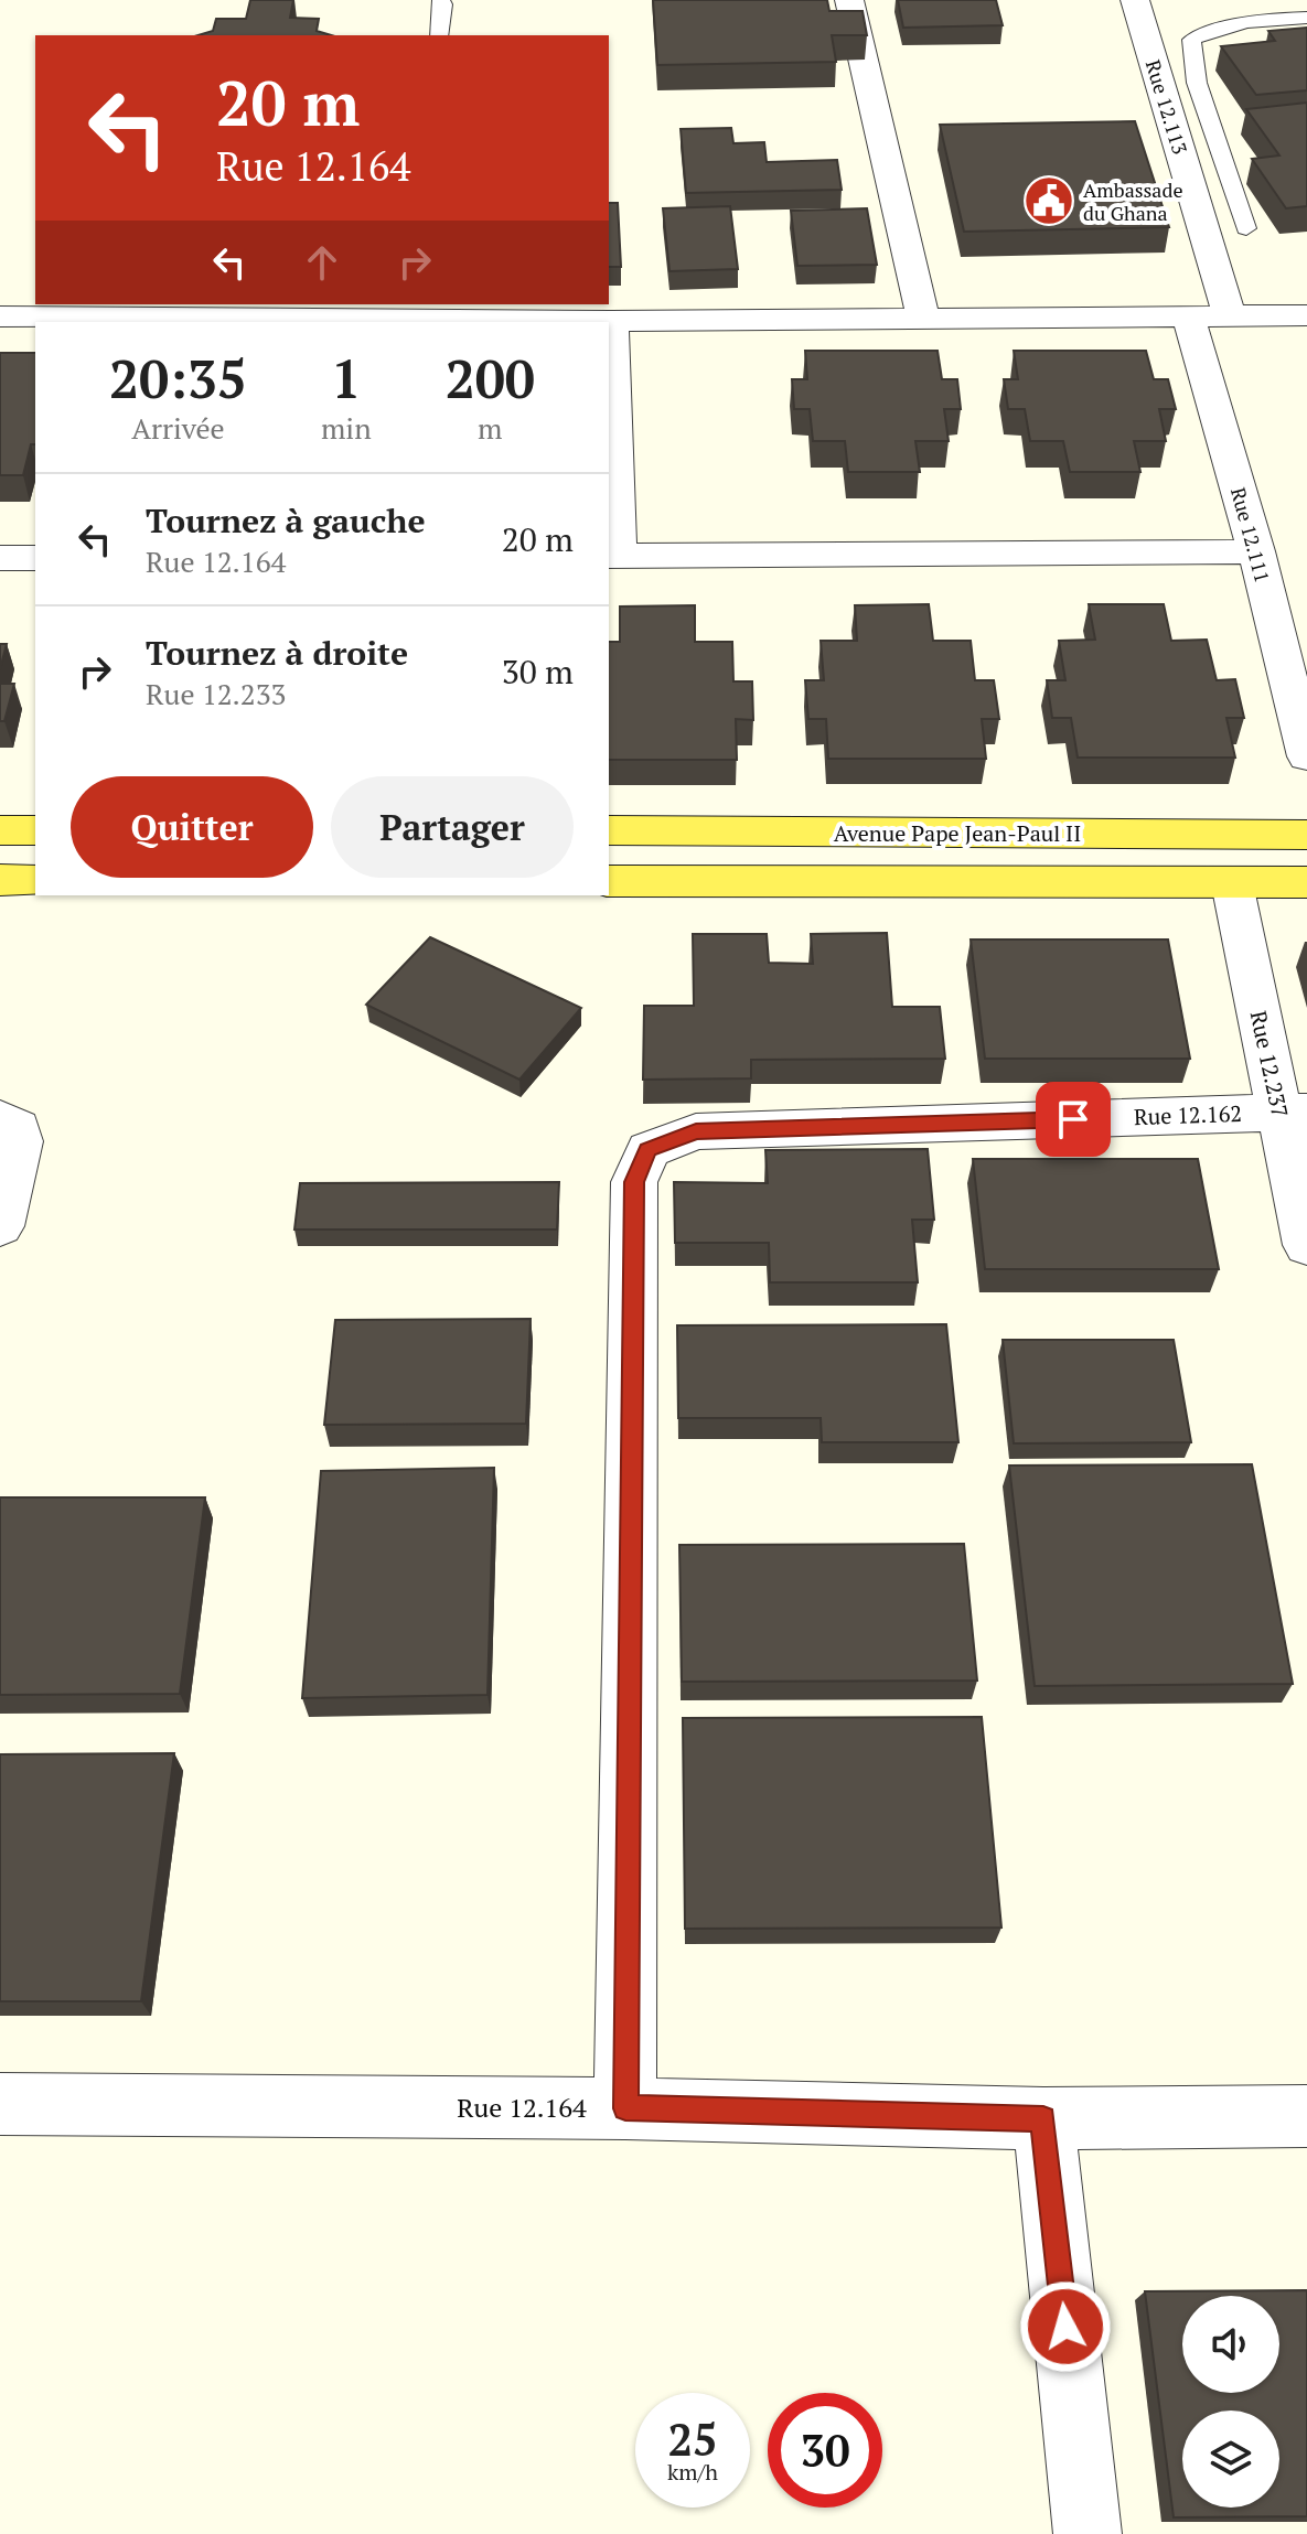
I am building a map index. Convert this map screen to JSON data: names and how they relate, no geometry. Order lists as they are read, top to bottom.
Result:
{
  "streets": {
    "main road": ["Avenue Pape Jean-Paul II"],
    "street": [
      "Rue 12.113",
      "Rue 12.111",
      "Rue 12.237",
      "Rue 12.162",
      "Rue 12.164"
    ]
  },
  "crossings": [
    ["Rue 12.237", "Rue 12.162"],
    ["Rue 12.162", "Rue 12.164"]
  ],
  "places": {
    "public building": ["Ambassade du Ghana"]
  },
  "page": {
    "turn": ["20 m", "Rue 12.164"],
    "eta": [
      "20:35",
      "Arrivée",
      "1",
      "min",
      "200",
      "m"
    ],
    "list": [
      {
        "name": "Tournez à gauche",
        "note": "Rue 12.164",
        "value": "20 m"
      },
      {
        "name": "Tournez à droite",
        "note": "Rue 12.233",
        "value": "30 m"
      }
    ],
    "buttons": ["Quitter", "Partager"],
    "speed": "25 km/h",
    "limit": "30"
  }
}
